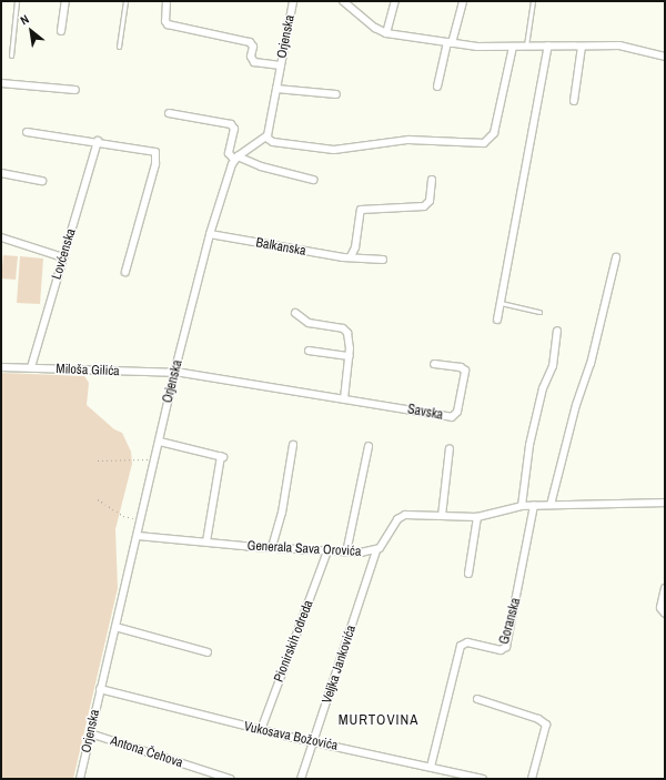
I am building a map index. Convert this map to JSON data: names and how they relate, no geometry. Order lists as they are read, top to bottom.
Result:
{
  "streets": {
    "street": [
      "Orjenska",
      "Balkanska",
      "Lovćenska",
      "Miloša Gilića",
      "Savska",
      "Generala Sava Orovića",
      "Goranska",
      "Pionirskih odreda",
      "Veljka Jankovića",
      "Vukosava Božovića",
      "Antona Čehova"
    ]
  },
  "crossings": [
    ["Orjenska", "Balkanska"],
    ["Orjenska", "Miloša Gilića"],
    ["Orjenska", "Savska"],
    ["Orjenska", "Generala Sava Orovića"],
    ["Orjenska", "Vukosava Božovića"],
    ["Orjenska", "Antona Čehova"],
    ["Lovćenska", "Miloša Gilića"],
    ["Miloša Gilića", "Savska"],
    ["Generala Sava Orovića", "Goranska"],
    ["Generala Sava Orovića", "Pionirskih odreda"],
    ["Generala Sava Orovića", "Veljka Jankovića"],
    ["Goranska", "Vukosava Božovića"],
    ["Pionirskih odreda", "Vukosava Božovića"],
    ["Veljka Jankovića", "Vukosava Božovića"]
  ],
  "districts": ["MURTOVINA"],
  "north": "top left"
}
